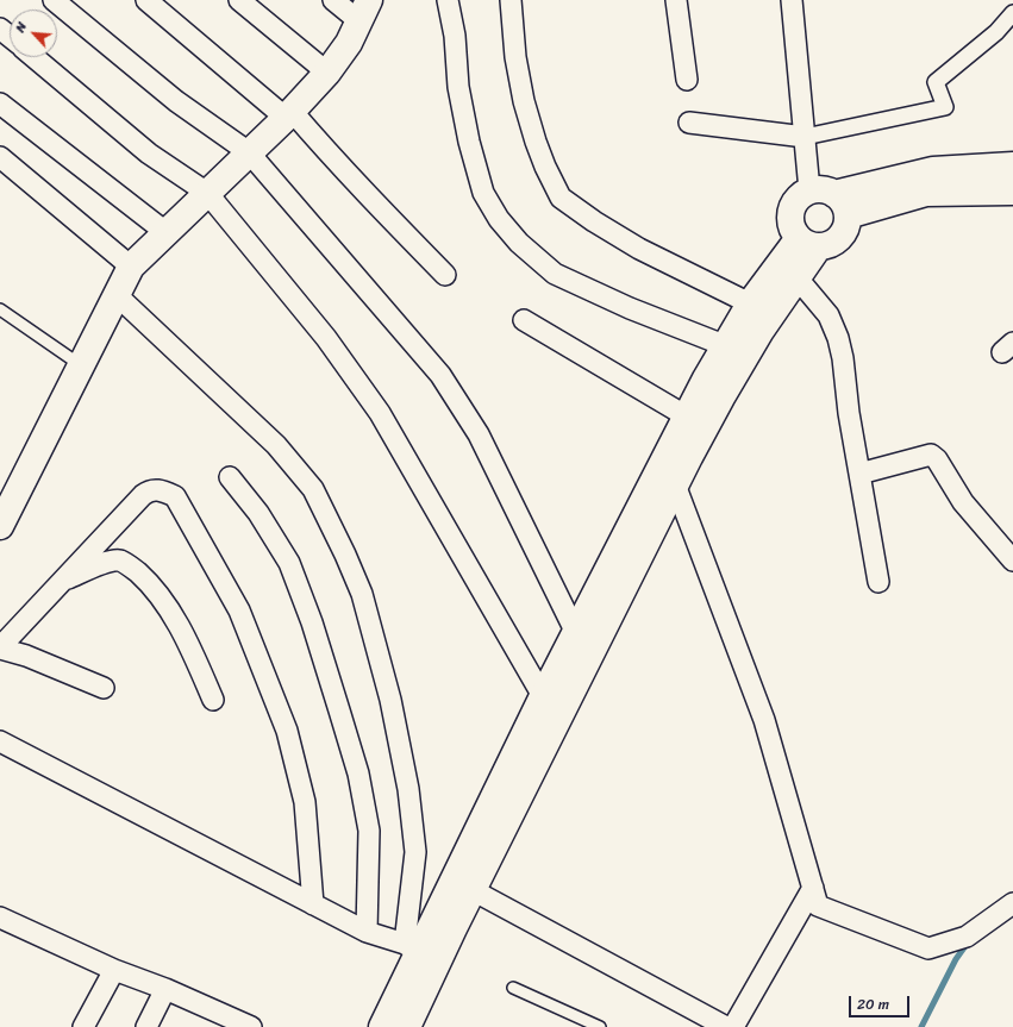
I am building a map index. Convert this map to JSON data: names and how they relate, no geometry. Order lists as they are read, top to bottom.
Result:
{
  "scale_bar": "20 m",
  "north": "top left"
}
